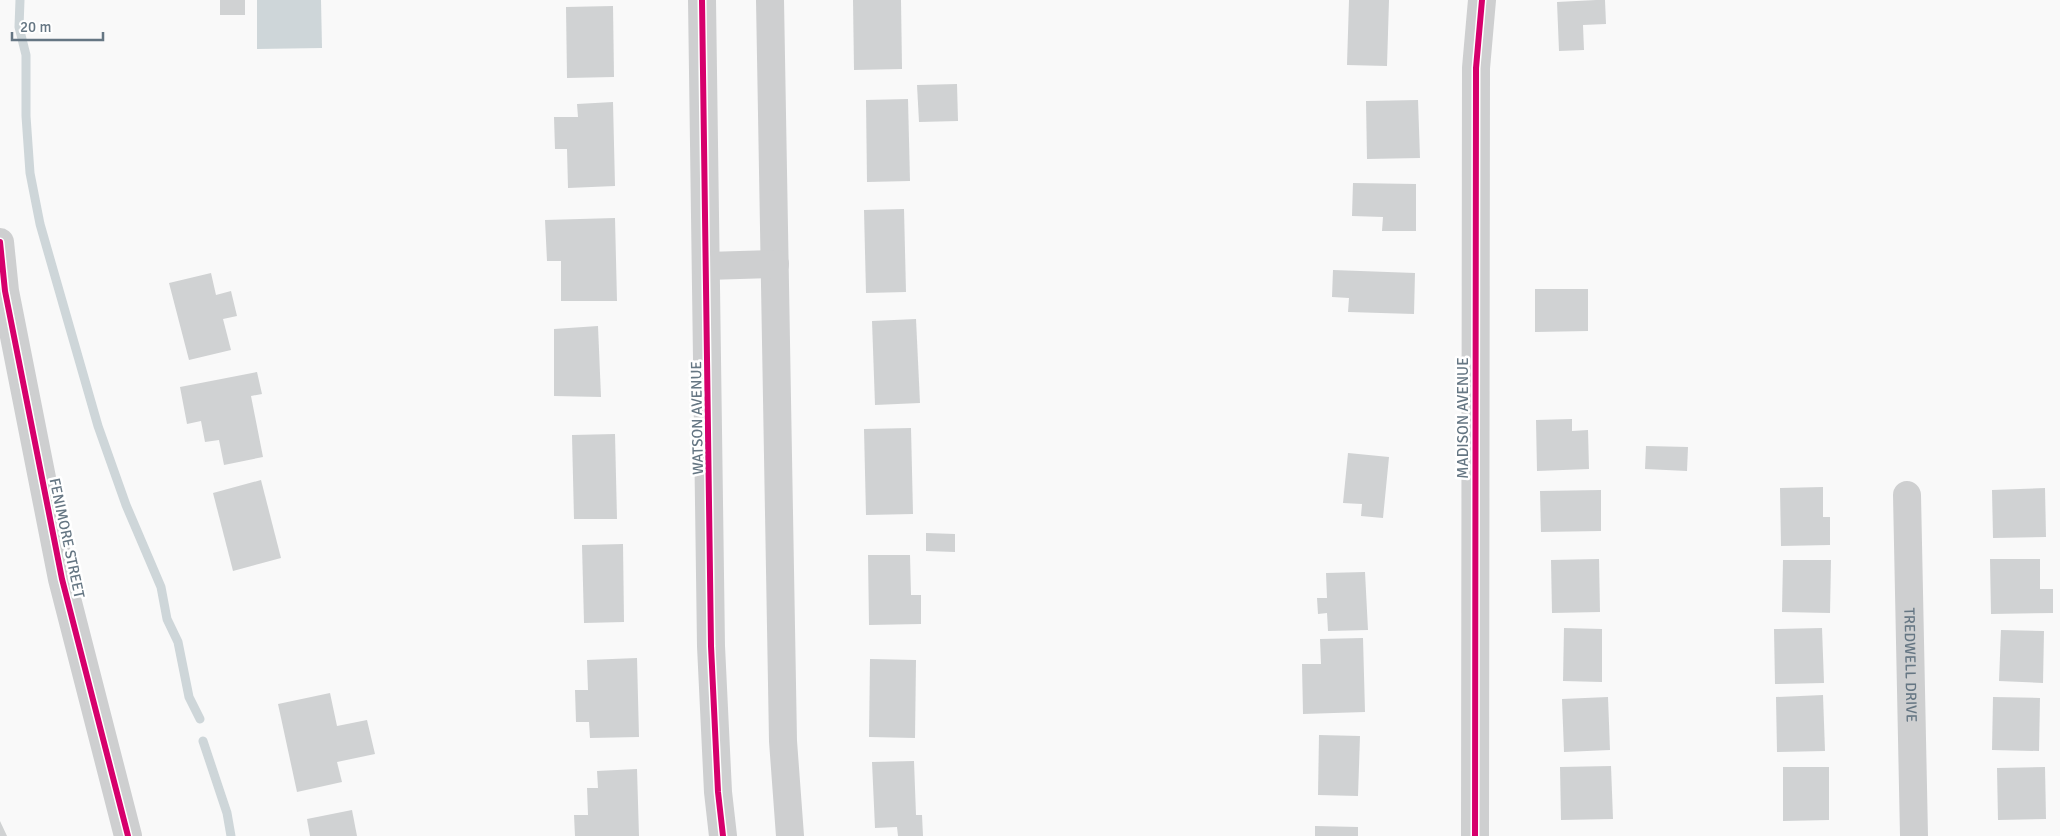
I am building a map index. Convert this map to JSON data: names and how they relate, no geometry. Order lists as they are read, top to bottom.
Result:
{
  "streets": {
    "street": [
      "WATSON AVENUE",
      "MADISON AVENUE",
      "FENIMORE STREET",
      "TREDWELL DRIVE"
    ]
  },
  "scale_bar": "20 m"
}
